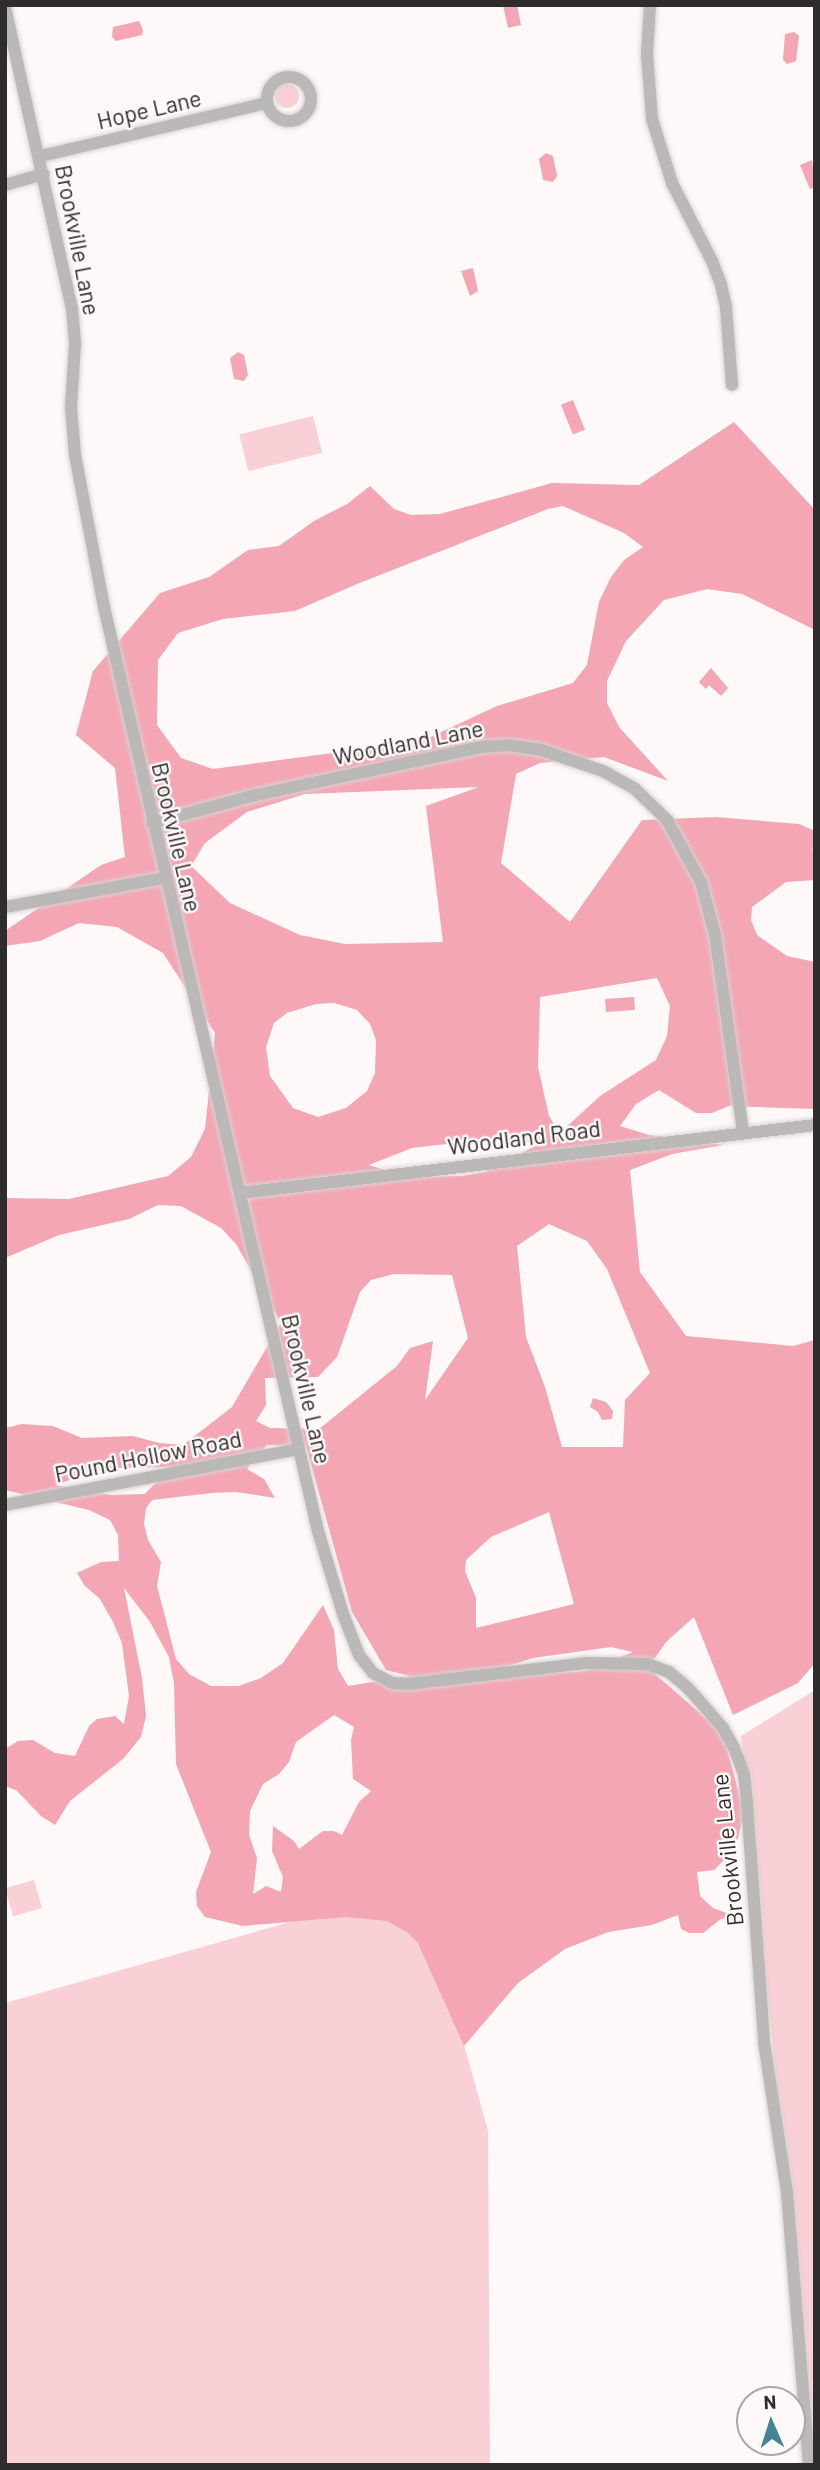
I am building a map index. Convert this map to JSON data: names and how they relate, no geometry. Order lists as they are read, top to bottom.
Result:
{
  "streets": {
    "street": [
      "Hope Lane",
      "Brookville Lane",
      "Woodland Lane",
      "Woodland Road",
      "Pound Hollow Road"
    ]
  },
  "crossings": [
    ["Hope Lane", "Brookville Lane"],
    ["Brookville Lane", "Woodland Lane"],
    ["Brookville Lane", "Woodland Road"],
    ["Brookville Lane", "Pound Hollow Road"],
    ["Woodland Lane", "Woodland Road"]
  ],
  "north": "top"
}
